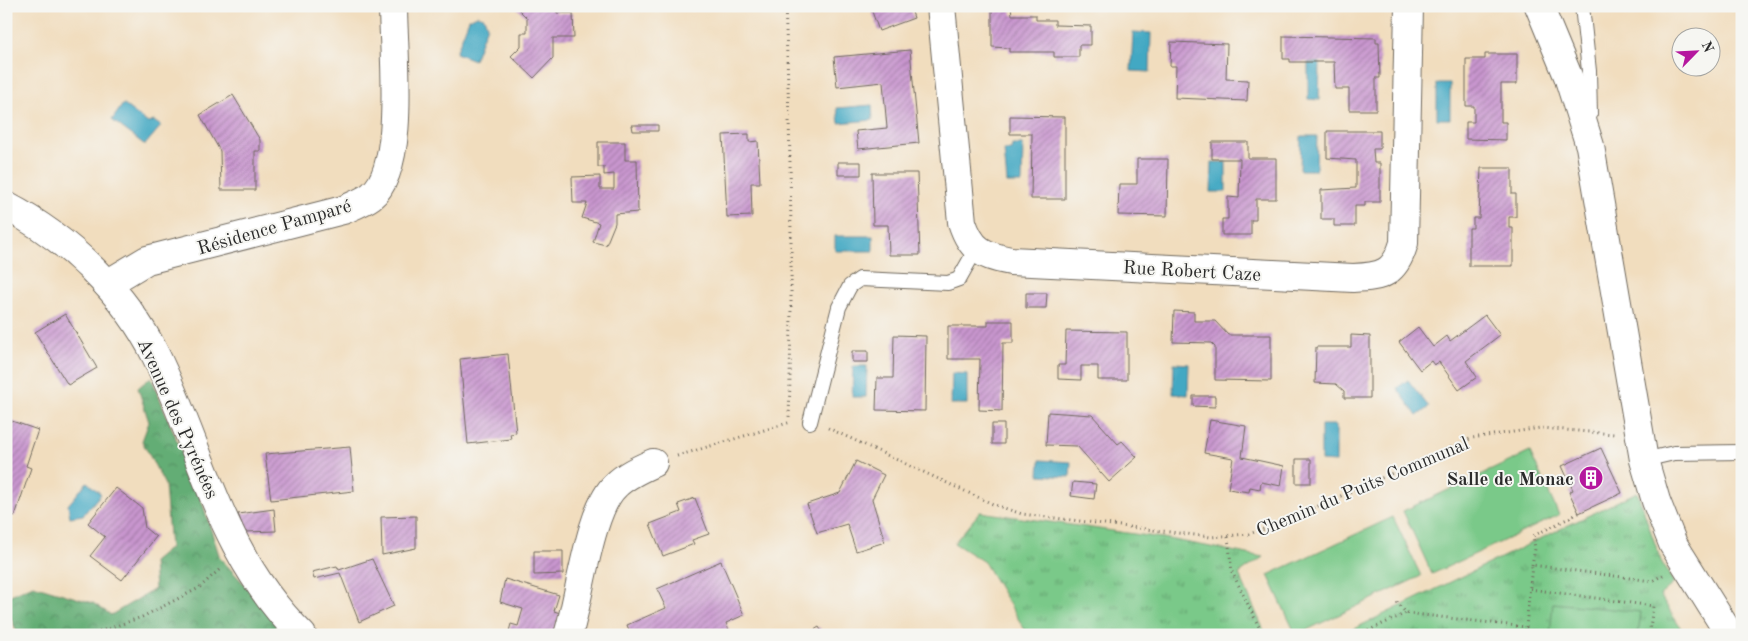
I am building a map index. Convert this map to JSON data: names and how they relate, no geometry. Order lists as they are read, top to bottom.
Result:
{
  "streets": {
    "street": ["Résidence Pamparé", "Rue Robert Caze", "Avenue des Pyrénées"],
    "path": ["Chemin du Puits Communal"]
  },
  "crossings": [
    ["Résidence Pamparé", "Avenue des Pyrénées"]
  ],
  "places": {
    "building": ["Salle de Monac"]
  },
  "north": "top right"
}
